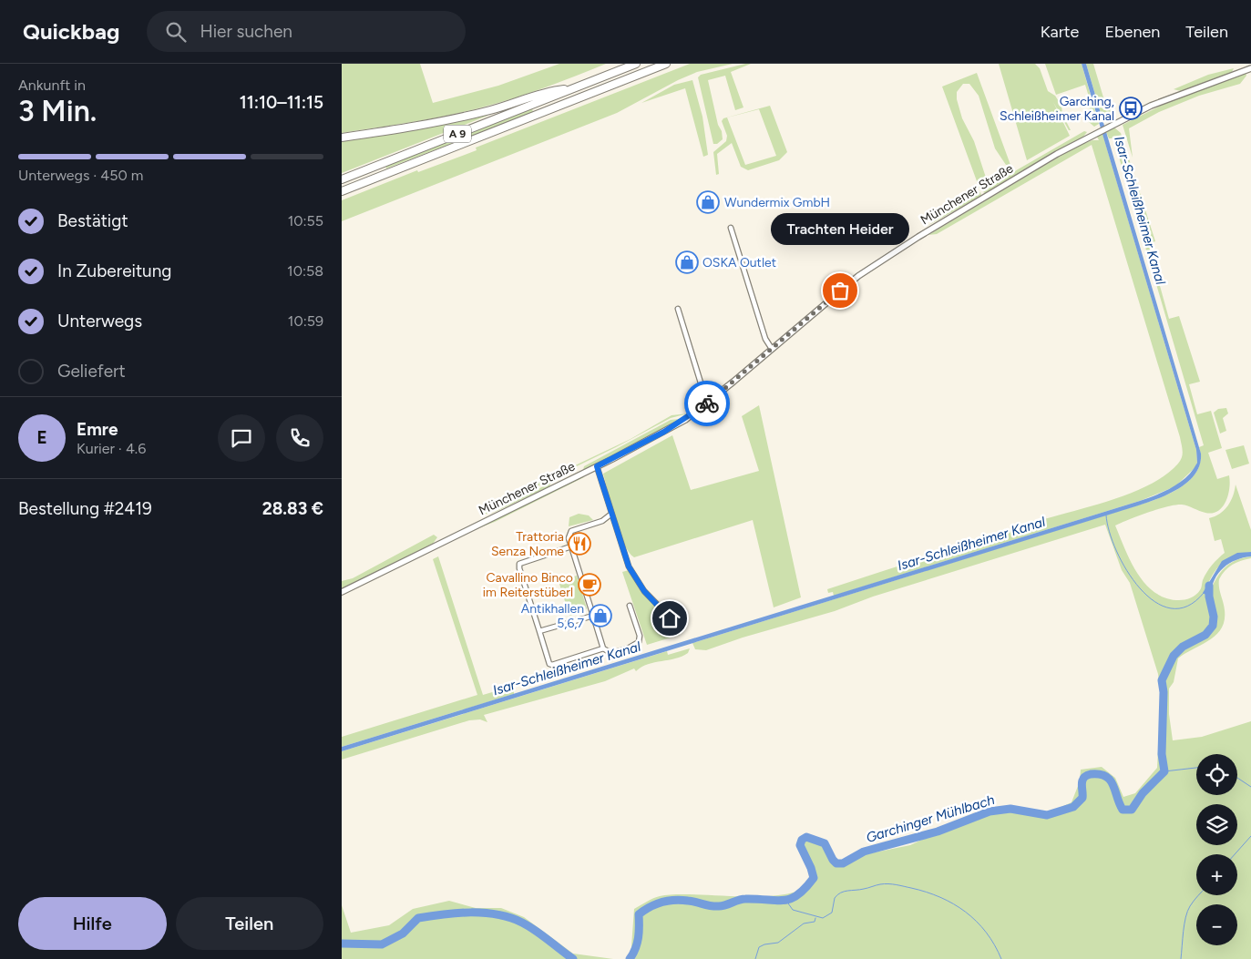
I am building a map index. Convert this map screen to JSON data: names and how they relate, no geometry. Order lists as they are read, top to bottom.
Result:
{
  "streets": {
    "highway": ["A 9"],
    "main road": ["Münchener Straße"]
  },
  "water": ["Isar-Schleißheimer Kanal", "Garchinger Mühlbach"],
  "places": {
    "bus stop": ["Garching, Schleißheimer Kanal"],
    "shop": ["Wundermix GmbH", "OSKA Outlet", "Antikhallen 5,6,7"],
    "other": ["Trachten Heider"],
    "restaurant": ["Trattoria Senza Nome"],
    "cafe": ["Cavallino Binco im Reiterstüberl"]
  },
  "page": {
    "header": "Quickbag",
    "search": "Hier suchen",
    "nav": ["Karte", "Ebenen", "Teilen"],
    "heading": ["3 Min.", "Ankunft in", "11:10–11:15"],
    "panel": [
      "Emre",
      "Kurier · 4.6",
      "Bestellung #2419",
      "28.83 €"
    ],
    "bar": "Unterwegs · 450 m",
    "list": [
      ["Bestätigt", "10:55"],
      ["In Zubereitung", "10:58"],
      ["Unterwegs", "10:59"],
      "Geliefert"
    ],
    "bubble": "Trachten Heider",
    "round": "E",
    "map_buttons": ["+", "−"],
    "buttons": ["Hilfe", "Teilen"]
  }
}
